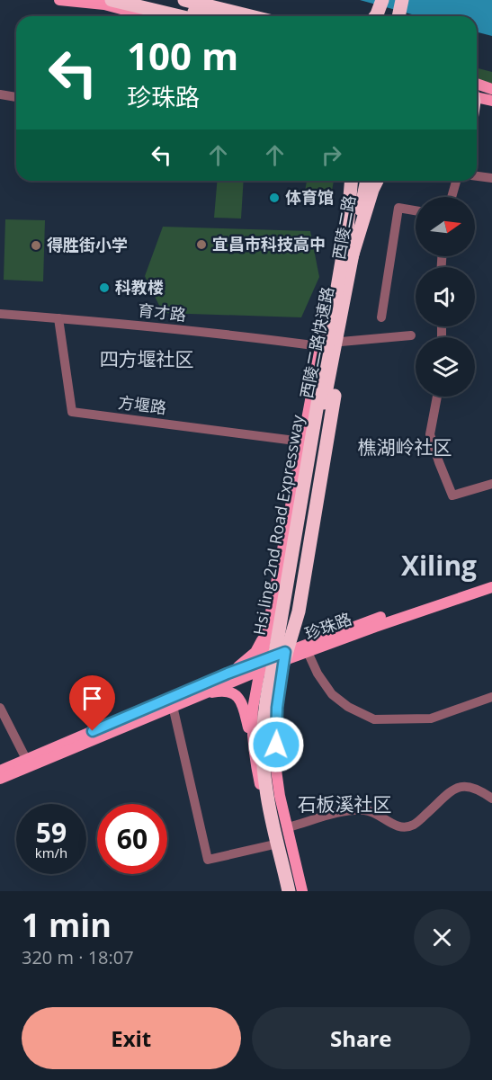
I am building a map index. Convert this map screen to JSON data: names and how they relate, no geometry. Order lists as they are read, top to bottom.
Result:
{
  "streets": {
    "highway": ["西陵二路快速路", "Hsi ling 2nd Road Expressway"],
    "main road": ["西陵二路", "珍珠路"],
    "street": ["育才路", "方堰路"]
  },
  "crossings": [
    ["西陵二路", "育才路"],
    ["西陵二路", "方堰路"],
    ["西陵二路", "Hsi ling 2nd Road Expressway"],
    ["西陵二路", "珍珠路"],
    ["育才路", "方堰路"]
  ],
  "districts": [
    "四方堰社区",
    "樵湖岭社区",
    "Xiling",
    "石板溪社区"
  ],
  "places": [
    "体育馆",
    "宜昌市科技高中",
    "得胜街小学",
    "科教楼"
  ],
  "north": "right",
  "page": {
    "turn": ["100 m", "珍珠路"],
    "speed": "59 km/h",
    "limit": "60",
    "heading": ["1 min", "320 m · 18:07"],
    "buttons": ["Exit", "Share"]
  }
}
